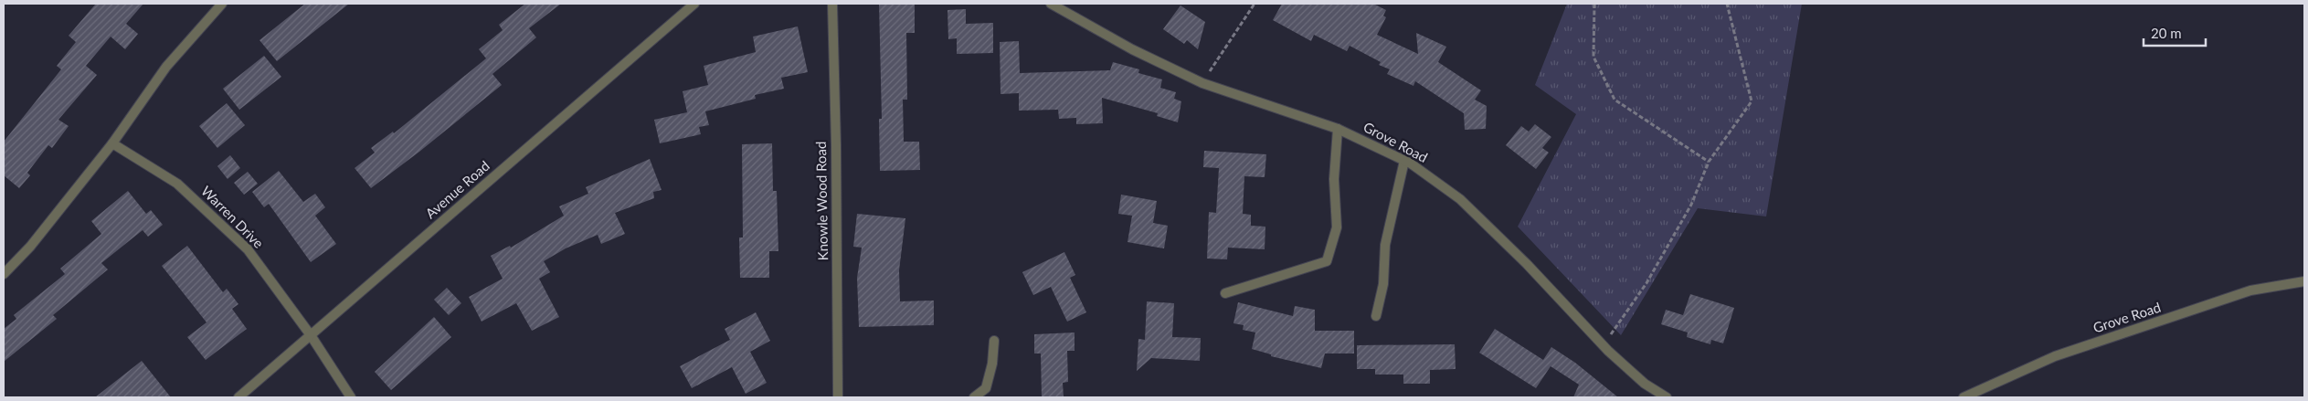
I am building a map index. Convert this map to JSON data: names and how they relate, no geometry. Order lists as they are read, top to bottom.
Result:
{
  "streets": {
    "street": [
      "Grove Road",
      "Avenue Road",
      "Knowle Wood Road",
      "Warren Drive"
    ]
  },
  "crossings": [
    ["Avenue Road", "Warren Drive"]
  ],
  "scale_bar": "20 m"
}
